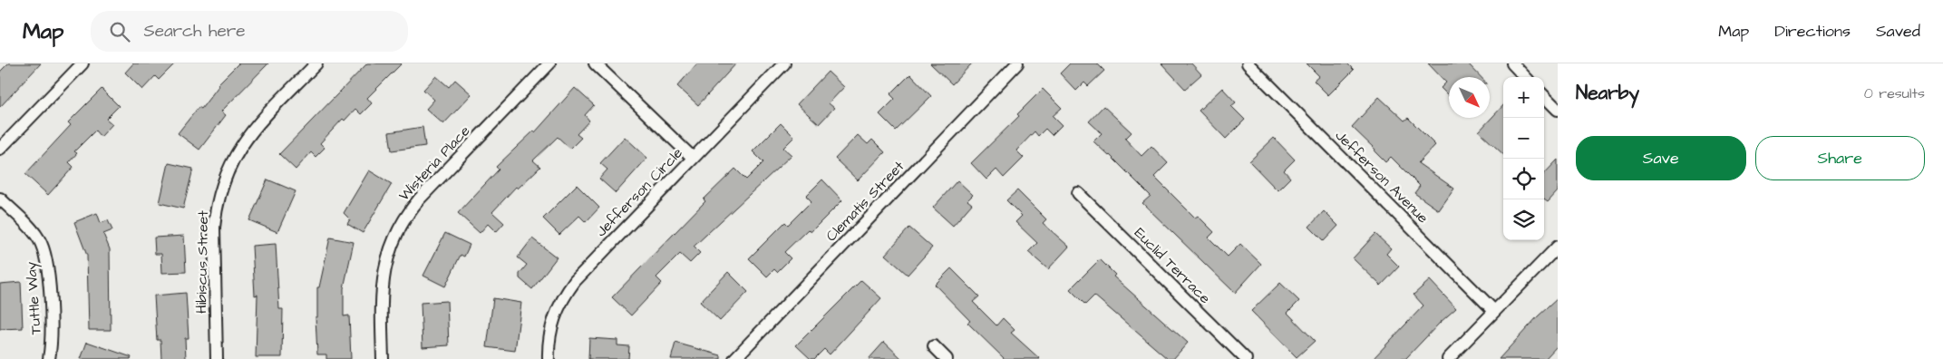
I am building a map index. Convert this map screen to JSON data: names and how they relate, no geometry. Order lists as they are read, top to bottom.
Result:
{
  "streets": {
    "street": [
      "Wisteria Place",
      "Jefferson Avenue",
      "Jefferson Circle",
      "Clematis Street",
      "Hibiscus Street",
      "Euclid Terrace",
      "Tuttle Way"
    ]
  },
  "north": "bottom right",
  "page": {
    "header": "Map",
    "search": "Search here",
    "nav": ["Map", "Directions", "Saved"],
    "heading": ["Nearby", "0 results"],
    "map_buttons": ["+", "−"],
    "buttons": ["Save", "Share"]
  }
}
